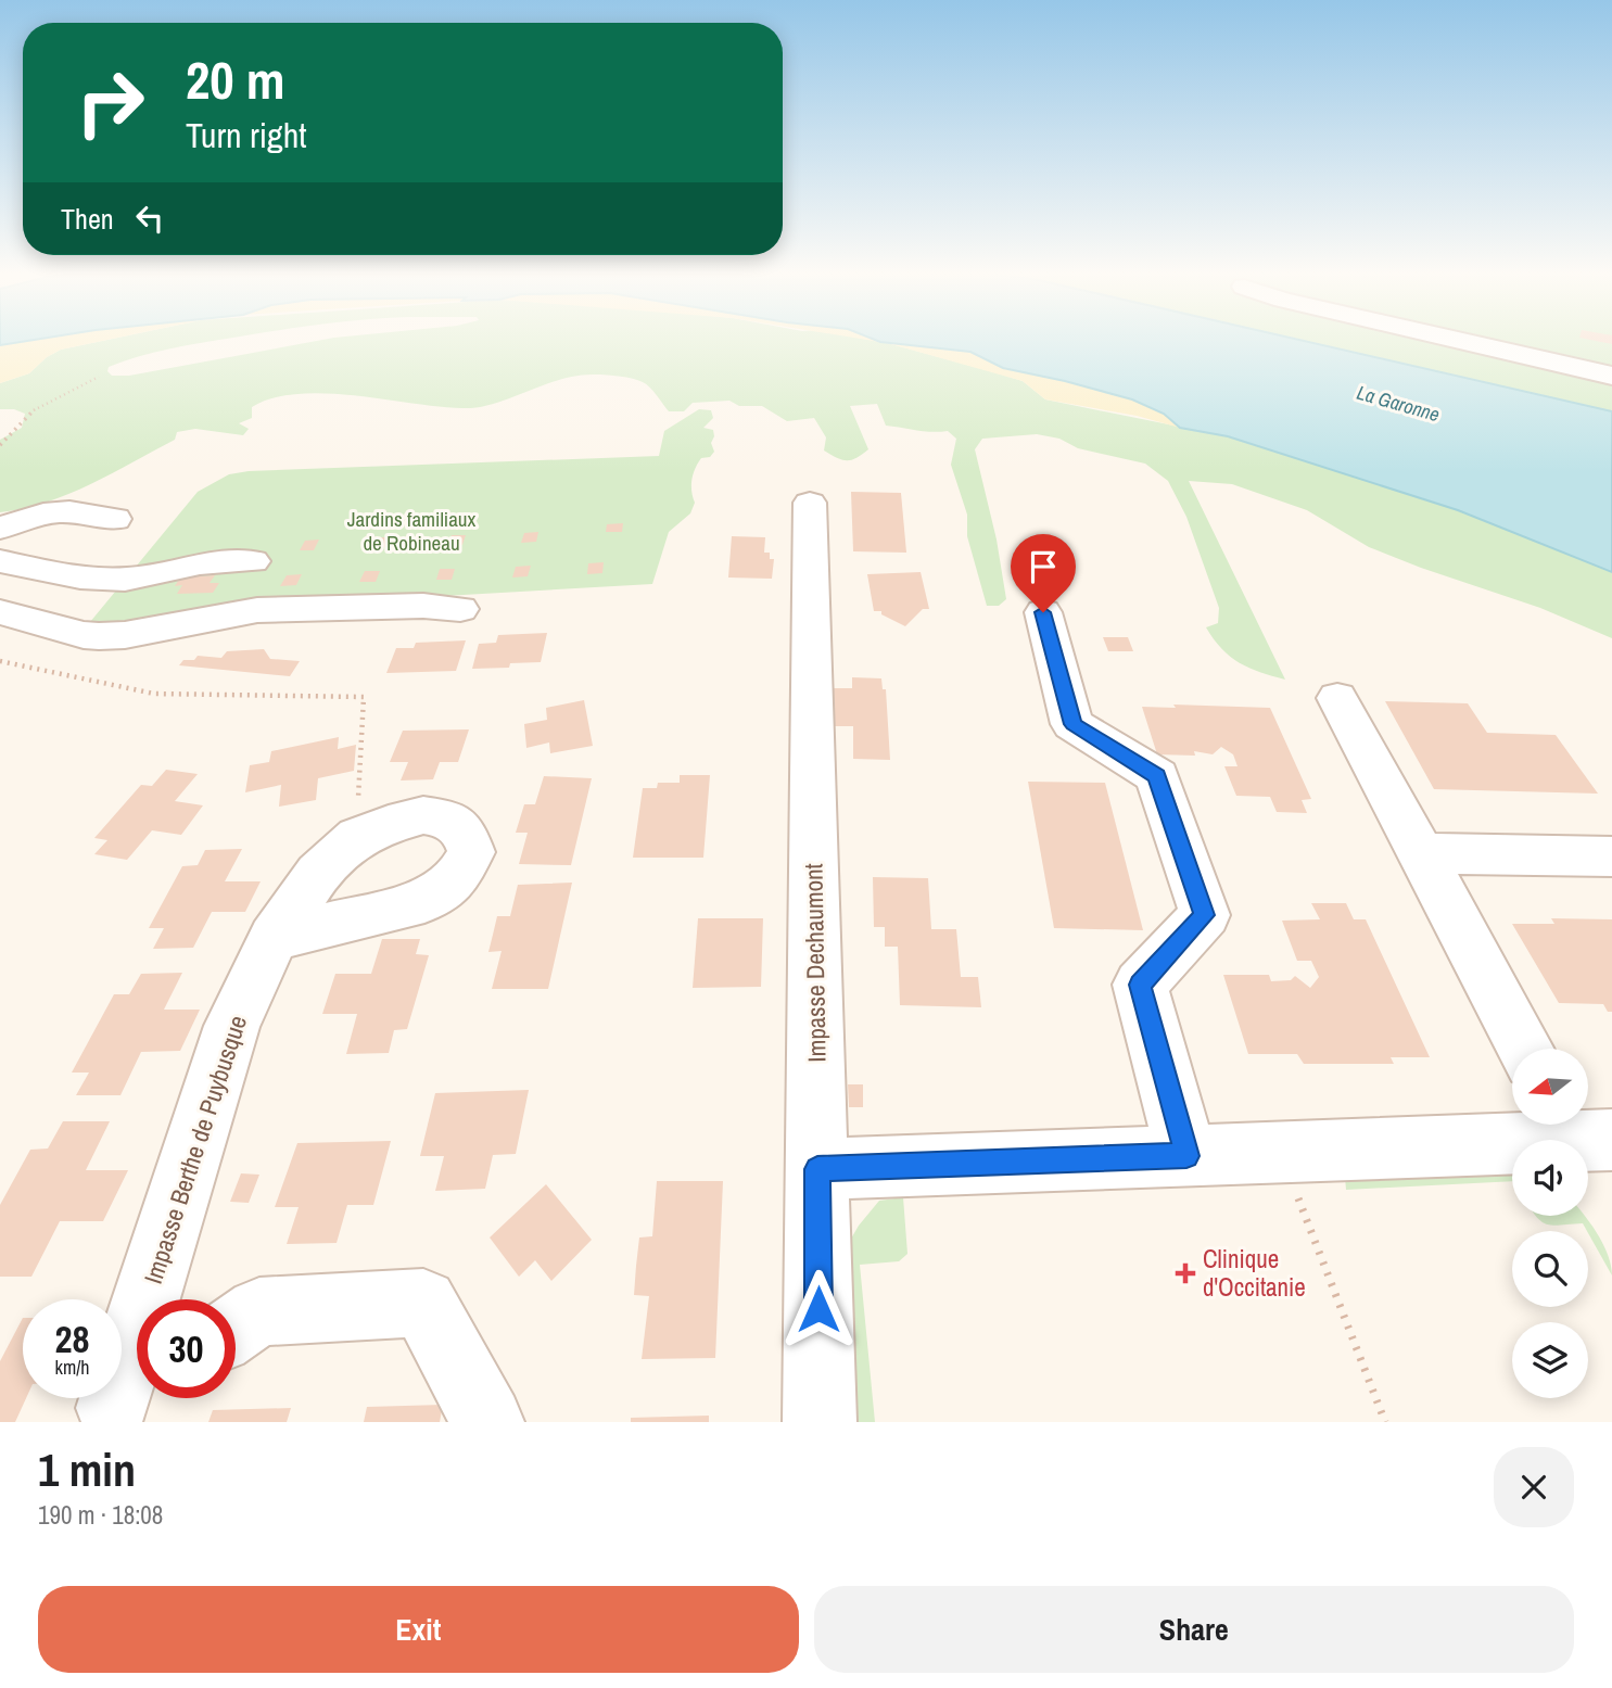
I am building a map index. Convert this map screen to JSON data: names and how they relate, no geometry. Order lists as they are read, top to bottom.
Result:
{
  "streets": {
    "street": ["Impasse Dechaumont", "Impasse Berthe de Puybusque"]
  },
  "water": ["La Garonne"],
  "parks": ["Jardins familiaux de Robineau"],
  "places": {
    "health": ["Clinique d'Occitanie"]
  },
  "north": "left",
  "page": {
    "turn": ["20 m", "Turn right"],
    "then": "Then",
    "speed": "28 km/h",
    "limit": "30",
    "heading": ["1 min", "190 m · 18:08"],
    "buttons": ["Exit", "Share"]
  }
}
